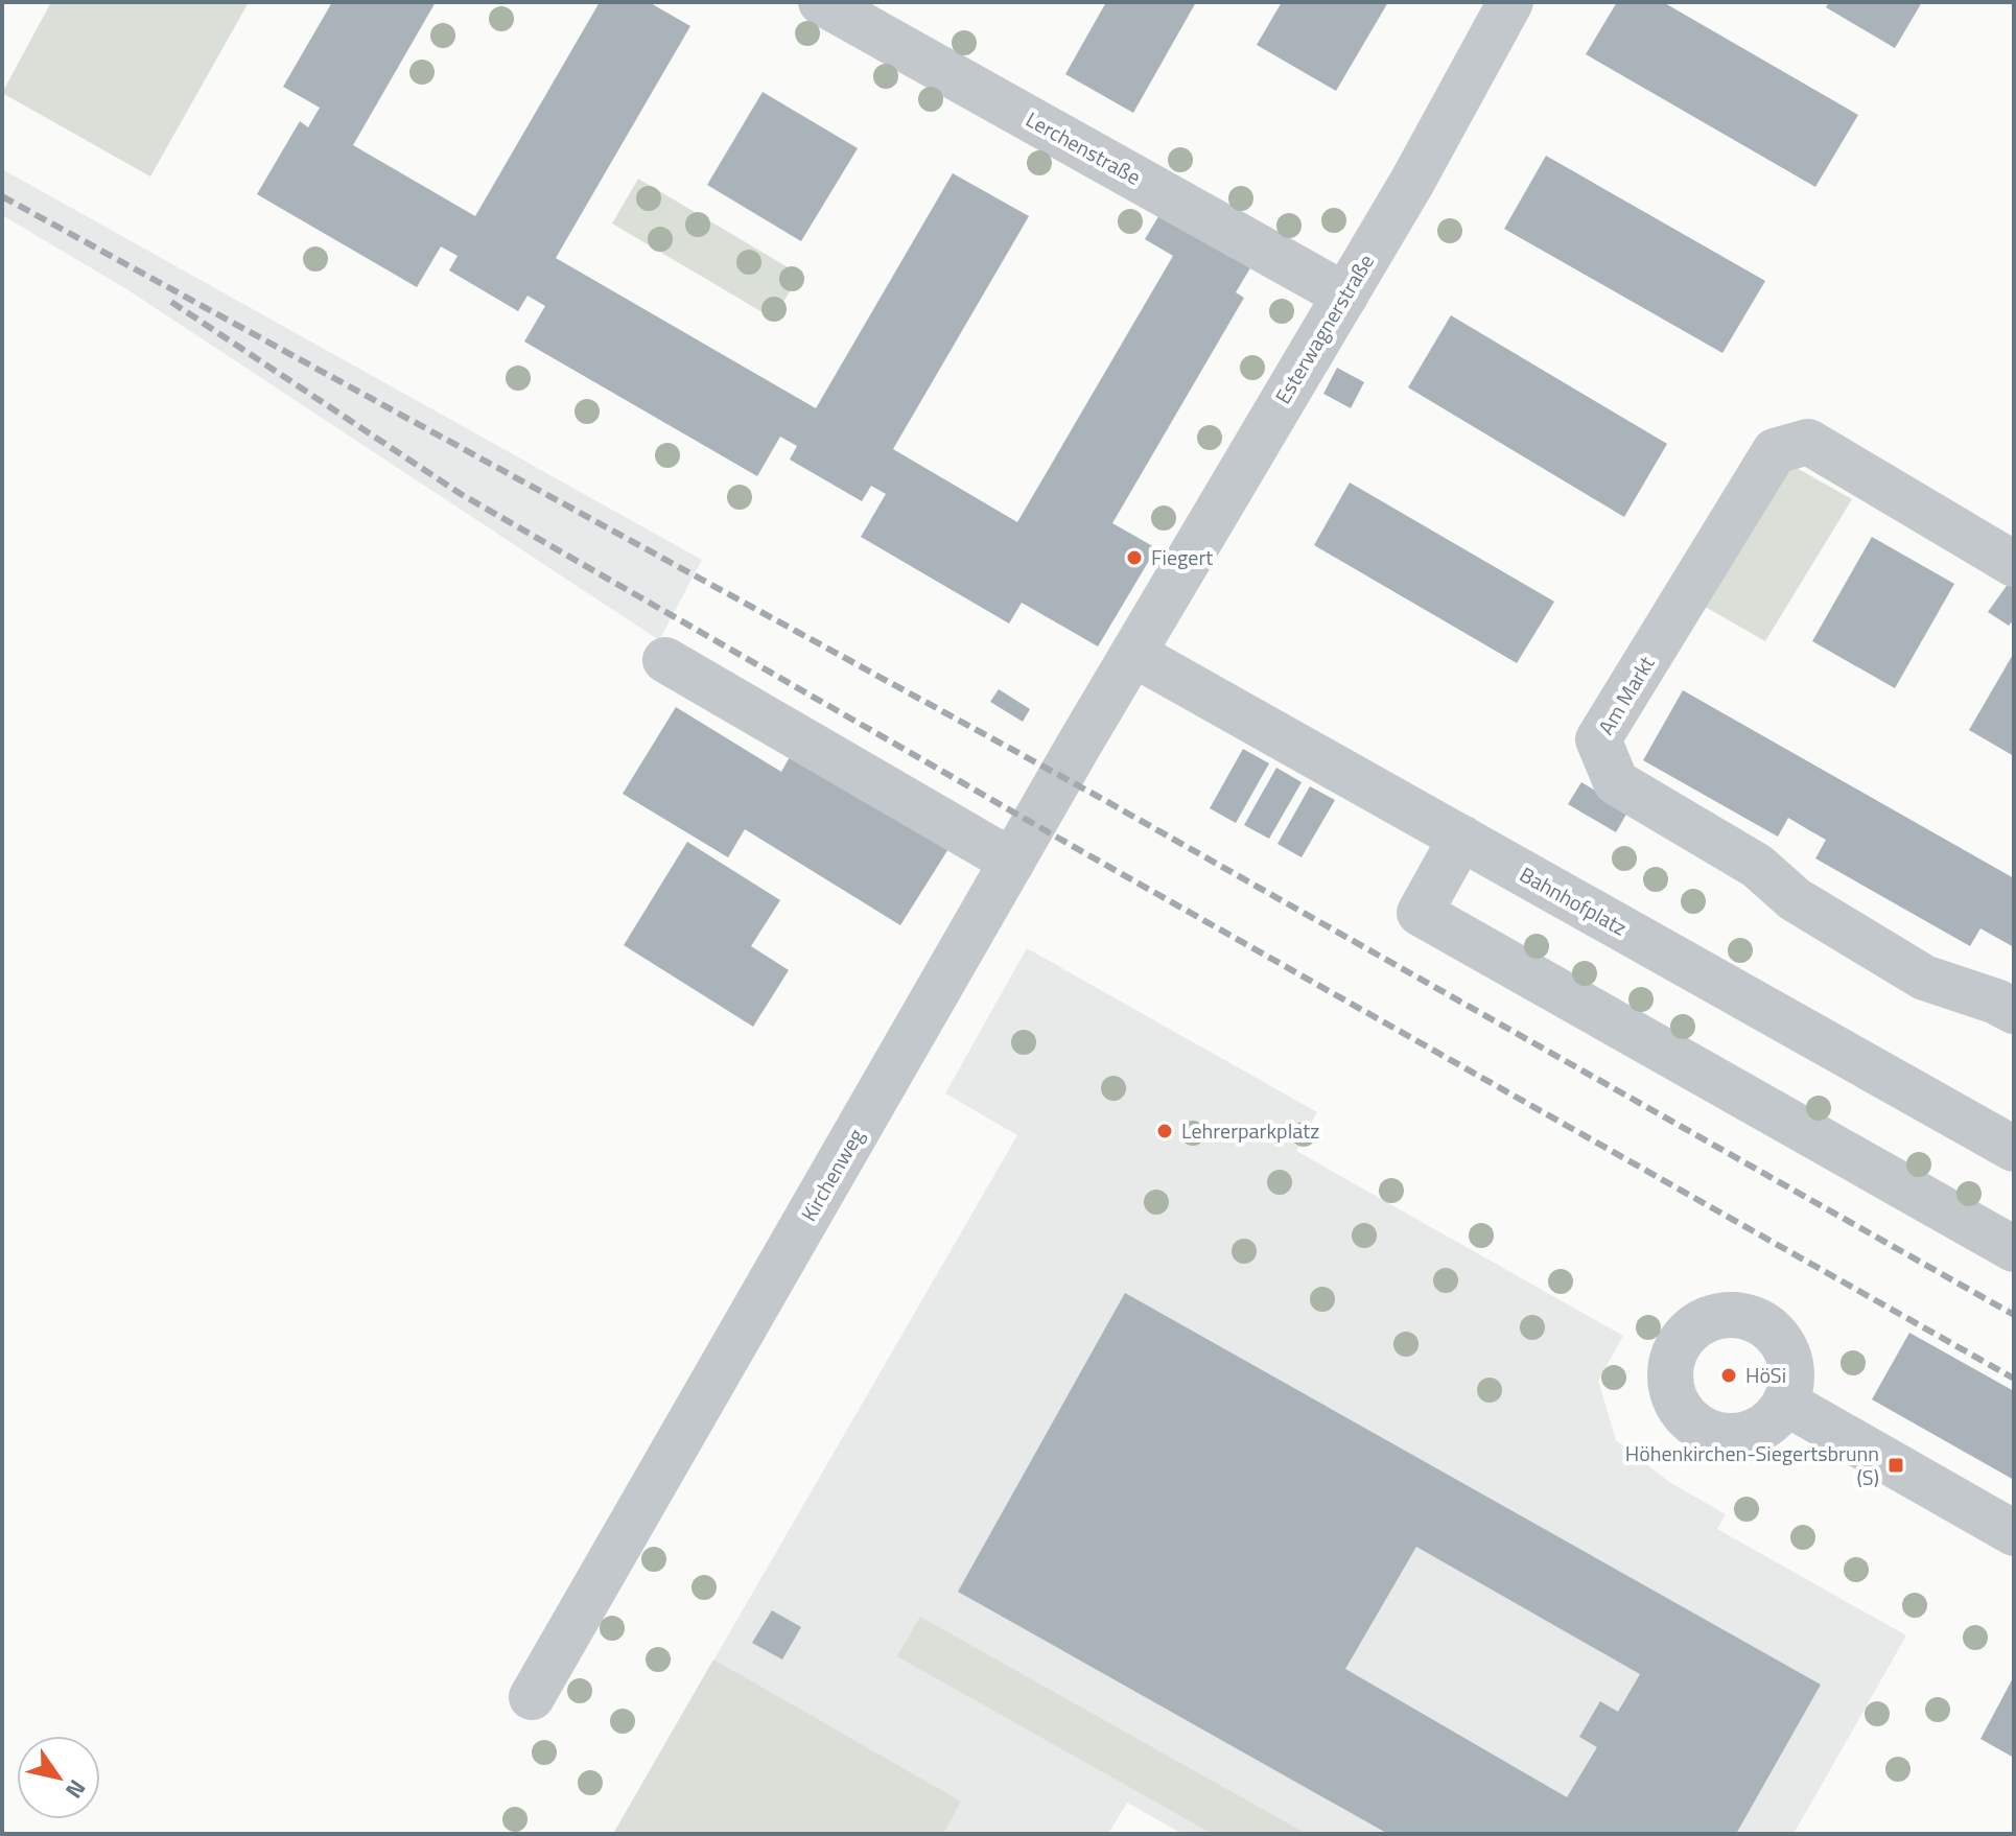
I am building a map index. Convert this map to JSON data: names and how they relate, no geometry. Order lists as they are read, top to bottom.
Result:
{
  "streets": {
    "street": [
      "Lerchenstraße",
      "Esterwagnerstraße",
      "Am Markt",
      "Bahnhofplatz",
      "Kirchenweg"
    ]
  },
  "crossings": [
    ["Lerchenstraße", "Esterwagnerstraße"],
    ["Esterwagnerstraße", "Bahnhofplatz"],
    ["Esterwagnerstraße", "Kirchenweg"],
    ["Bahnhofplatz", "Kirchenweg"]
  ],
  "places": {
    "other": ["Fiegert", "Lehrerparkplatz", "HöSi"],
    "transit": ["Höhenkirchen-Siegertsbrunn (S)"]
  },
  "north": "bottom right"
}
